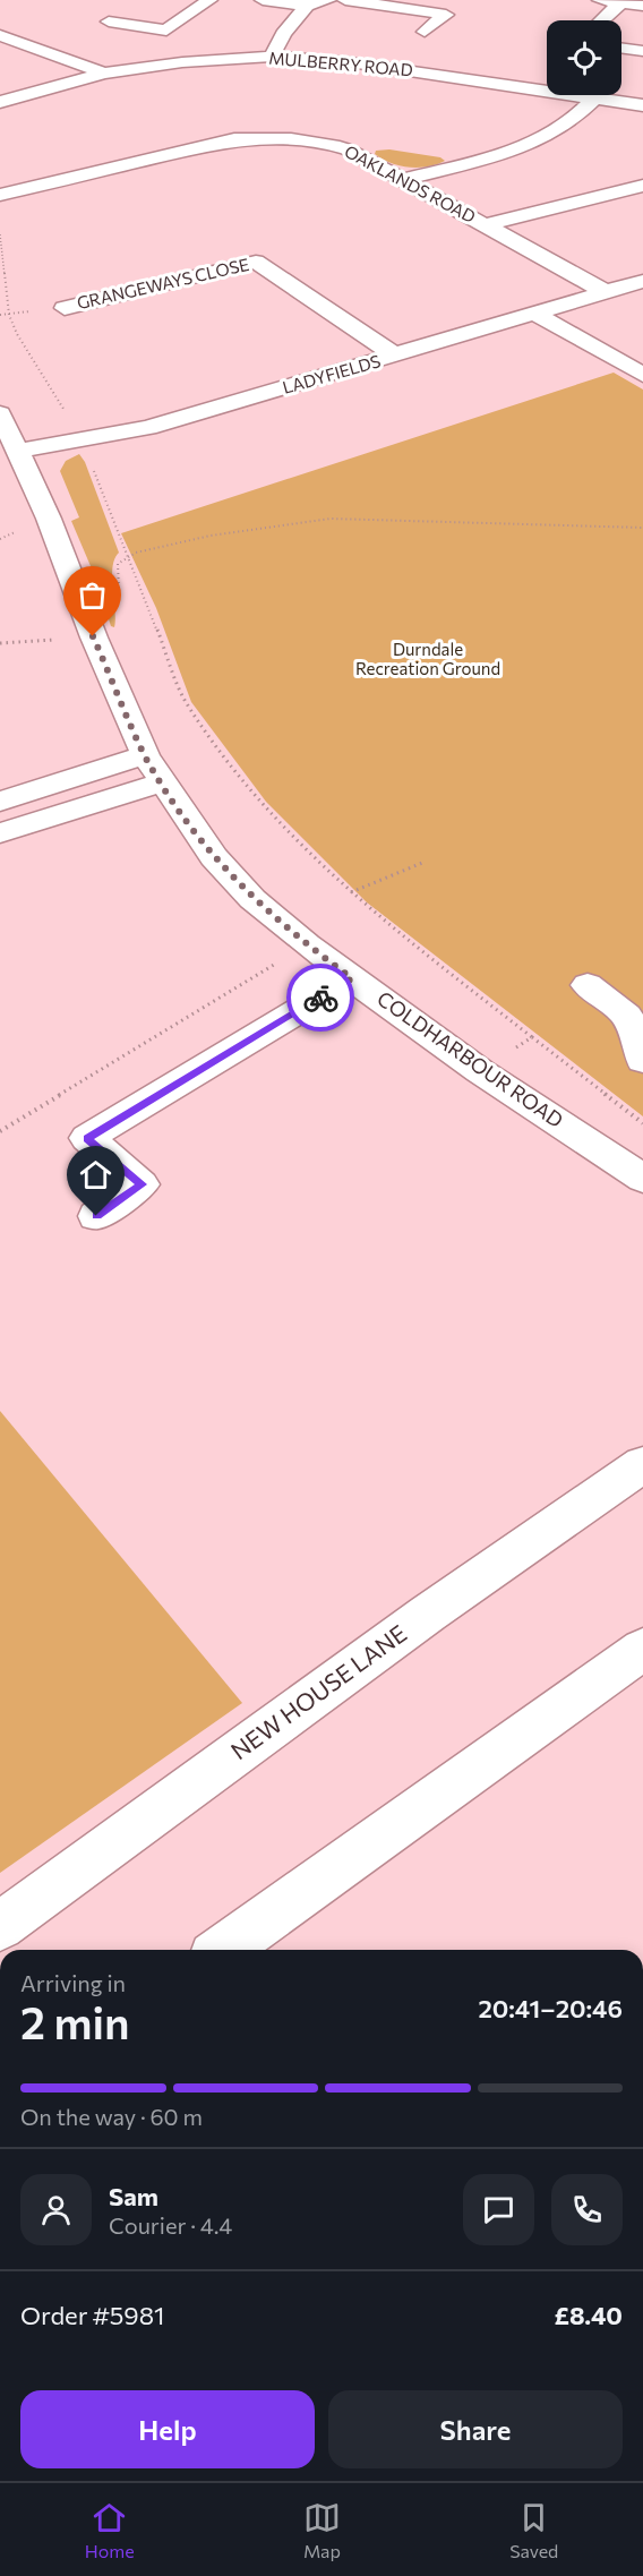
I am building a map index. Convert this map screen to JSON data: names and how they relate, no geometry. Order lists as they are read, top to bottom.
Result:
{
  "streets": {
    "street": [
      "MULBERRY ROAD",
      "OAKLANDS ROAD",
      "GRANGEWAYS CLOSE",
      "LADYFIELDS",
      "COLDHARBOUR ROAD",
      "NEW HOUSE LANE"
    ]
  },
  "crossings": [
    ["OAKLANDS ROAD", "LADYFIELDS"],
    ["GRANGEWAYS CLOSE", "LADYFIELDS"],
    ["LADYFIELDS", "COLDHARBOUR ROAD"]
  ],
  "parks": ["Durndale Recreation Ground"],
  "page": {
    "heading": ["2 min", "Arriving in", "20:41–20:46"],
    "panel": [
      "Sam",
      "Courier · 4.4",
      "Order #5981",
      "£8.40"
    ],
    "bar": "On the way · 60 m",
    "buttons": ["Help", "Share"],
    "tabs": ["Home", "Map", "Saved"]
  }
}
